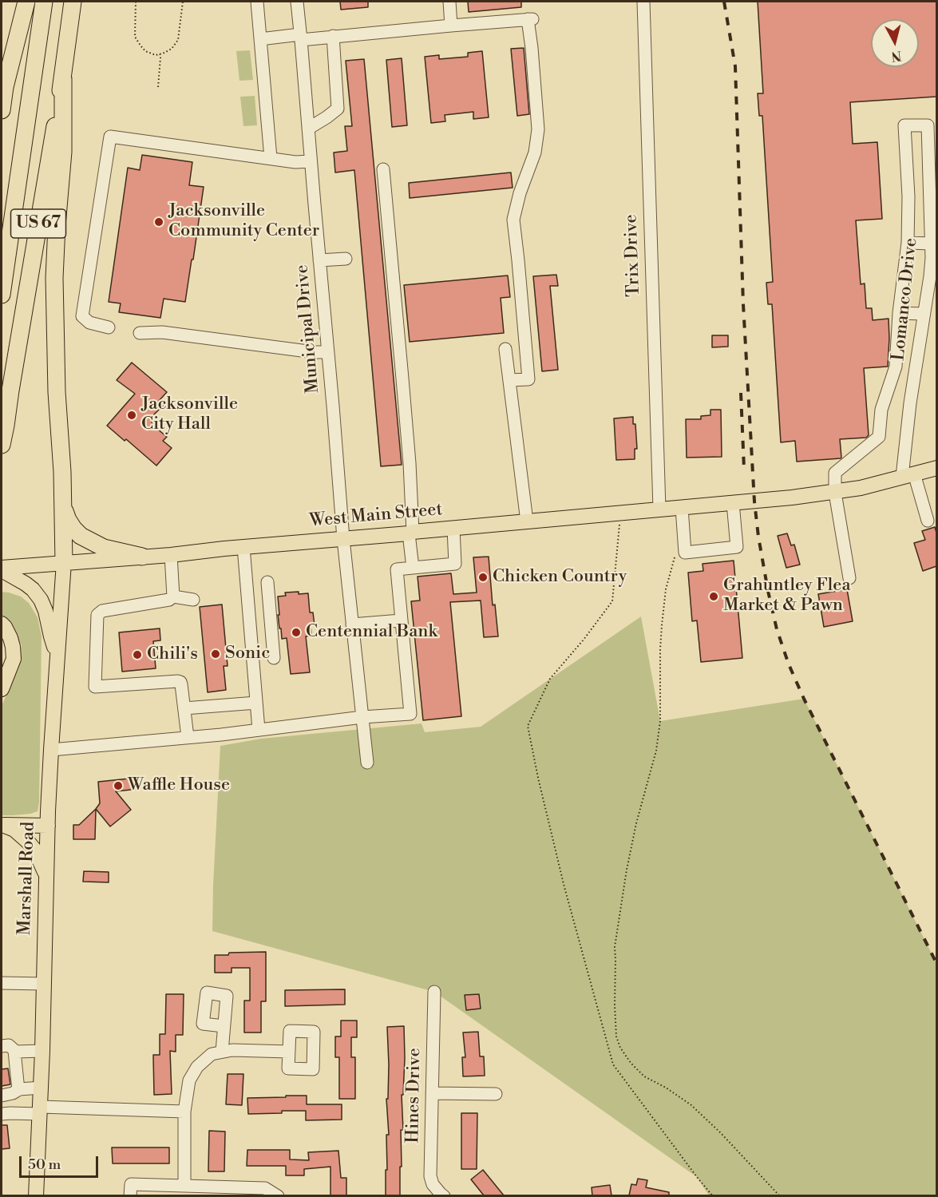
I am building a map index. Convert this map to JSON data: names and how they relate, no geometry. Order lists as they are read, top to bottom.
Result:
{
  "streets": {
    "highway": ["US 67"],
    "main road": ["West Main Street", "Marshall Road"],
    "street": [
      "Trix Drive",
      "Lomanco Drive",
      "Municipal Drive",
      "Hines Drive"
    ]
  },
  "crossings": [
    ["Trix Drive", "West Main Street"],
    ["Lomanco Drive", "West Main Street"],
    ["Municipal Drive", "West Main Street"],
    ["West Main Street", "Marshall Road"]
  ],
  "places": [
    "Jacksonville Community Center",
    "Jacksonville City Hall",
    "Chicken Country",
    "Grahuntley Flea Market & Pawn",
    "Centennial Bank",
    "Sonic",
    "Chili's",
    "Waffle House"
  ],
  "scale_bar": "50 m",
  "north": "bottom"
}
